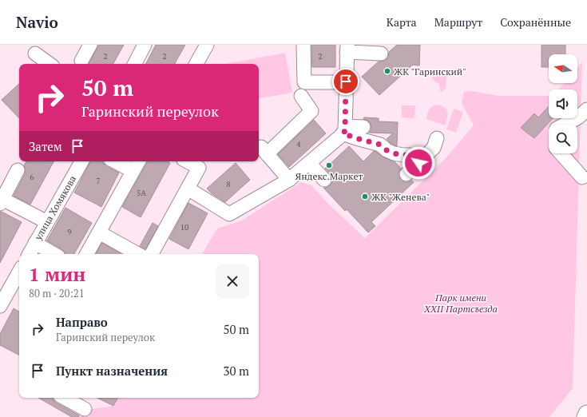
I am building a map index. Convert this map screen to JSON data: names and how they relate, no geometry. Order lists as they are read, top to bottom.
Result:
{
  "streets": {
    "street": ["улица Хомякова"]
  },
  "parks": ["Парк имени XXII Партсъезда"],
  "places": ["ЖК \"Гаринский\"", "Яндекс.Маркет", "ЖК \"Женева\""],
  "house_numbers": [
    "2",
    "2",
    "2",
    "4",
    "6",
    "7",
    "8",
    "5А",
    "10",
    "9"
  ],
  "north": "left",
  "page": {
    "header": "Navio",
    "nav": ["Карта", "Маршрут", "Сохранённые"],
    "turn": ["50 m", "Гаринский переулок"],
    "then": "Затем",
    "heading": ["1 мин", "80 m · 20:21"],
    "list": [
      {
        "name": "Направо",
        "note": "Гаринский переулок",
        "value": "50 m"
      },
      {
        "name": "Пункт назначения",
        "value": "30 m"
      }
    ]
  }
}
